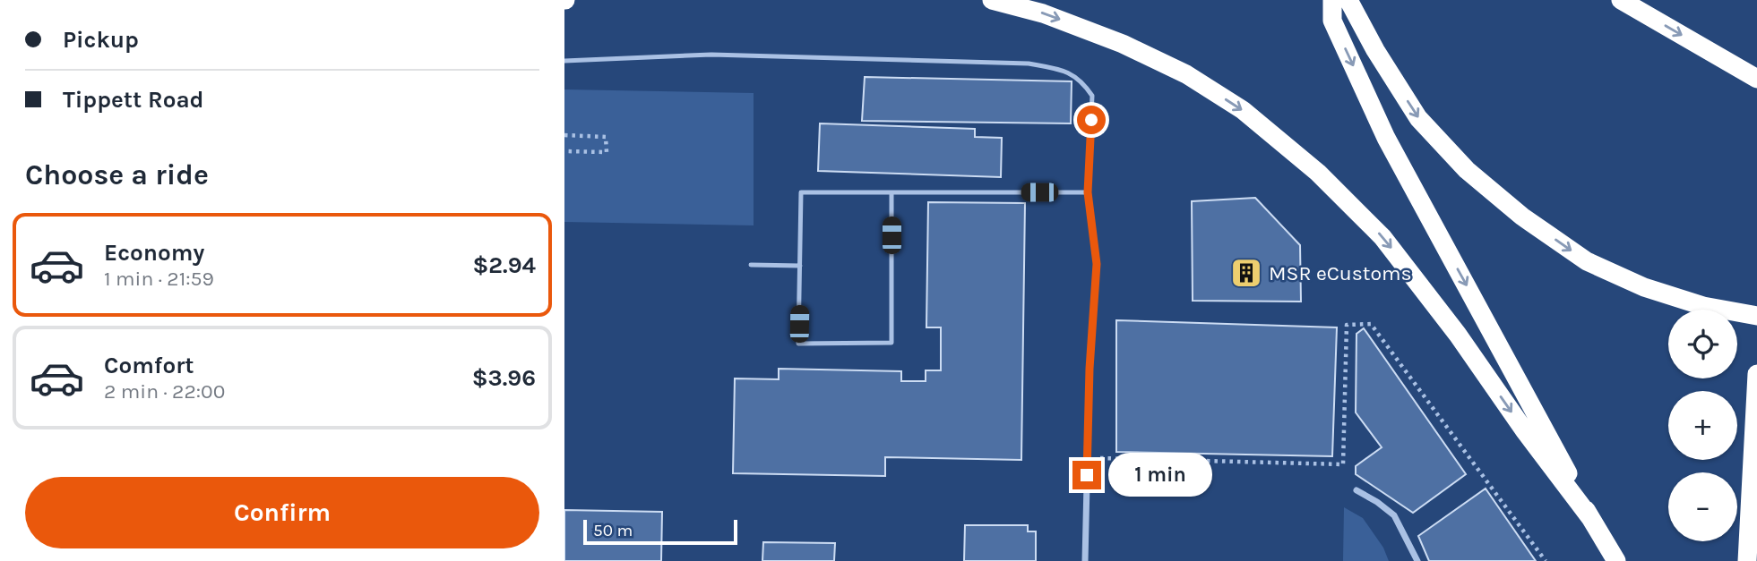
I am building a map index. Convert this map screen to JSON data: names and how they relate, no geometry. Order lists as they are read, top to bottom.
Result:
{
  "places": {
    "building": ["MSR eCustoms"]
  },
  "scale_bar": "50 m",
  "page": {
    "banner": ["Pickup", "Tippett Road"],
    "heading": "Choose a ride",
    "list": [
      {
        "name": "Economy",
        "note": "1 min · 21:59",
        "value": "$2.94"
      },
      {
        "name": "Comfort",
        "note": "2 min · 22:00",
        "value": "$3.96"
      }
    ],
    "map_buttons": ["+", "−"],
    "bubble": "1 min",
    "buttons": "Confirm",
    "scale": "50 m"
  }
}
